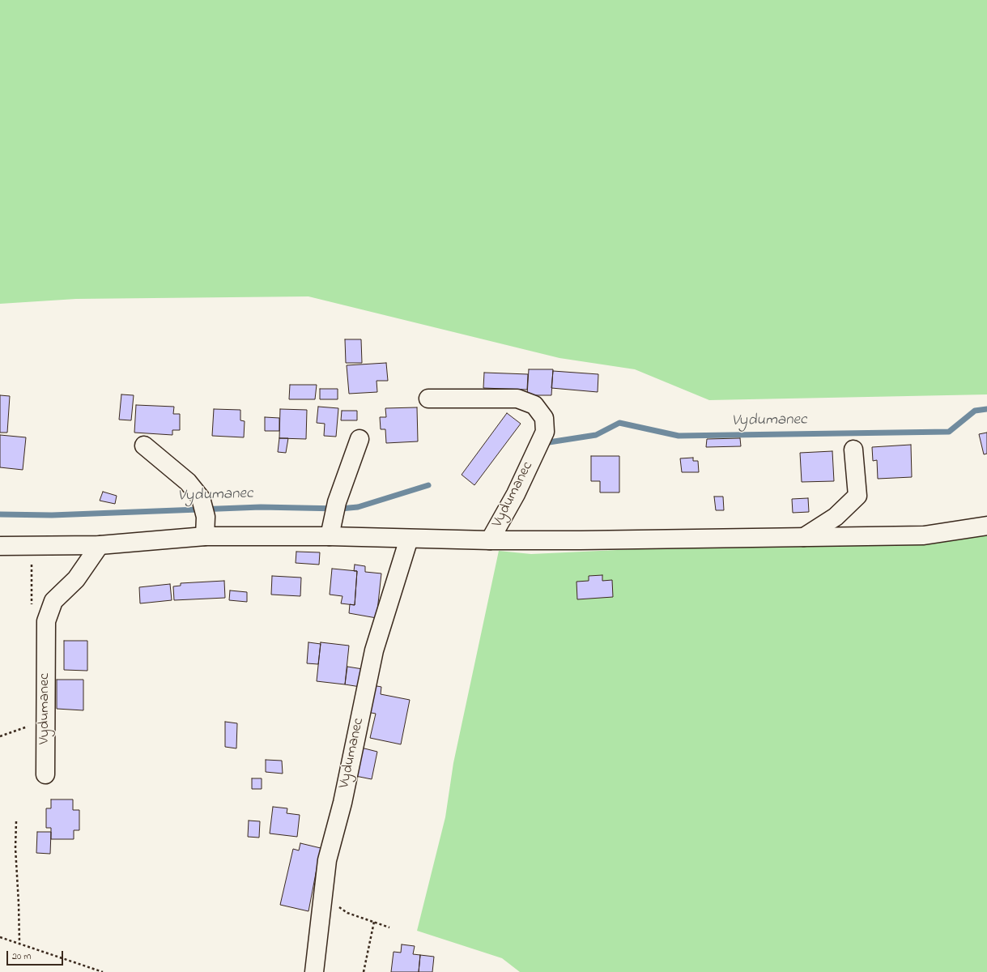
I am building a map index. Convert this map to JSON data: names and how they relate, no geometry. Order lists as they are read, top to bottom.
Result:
{
  "streets": {
    "main road": ["Vydumanec"]
  },
  "water": ["Vydumanec"],
  "scale_bar": "20 m"
}
